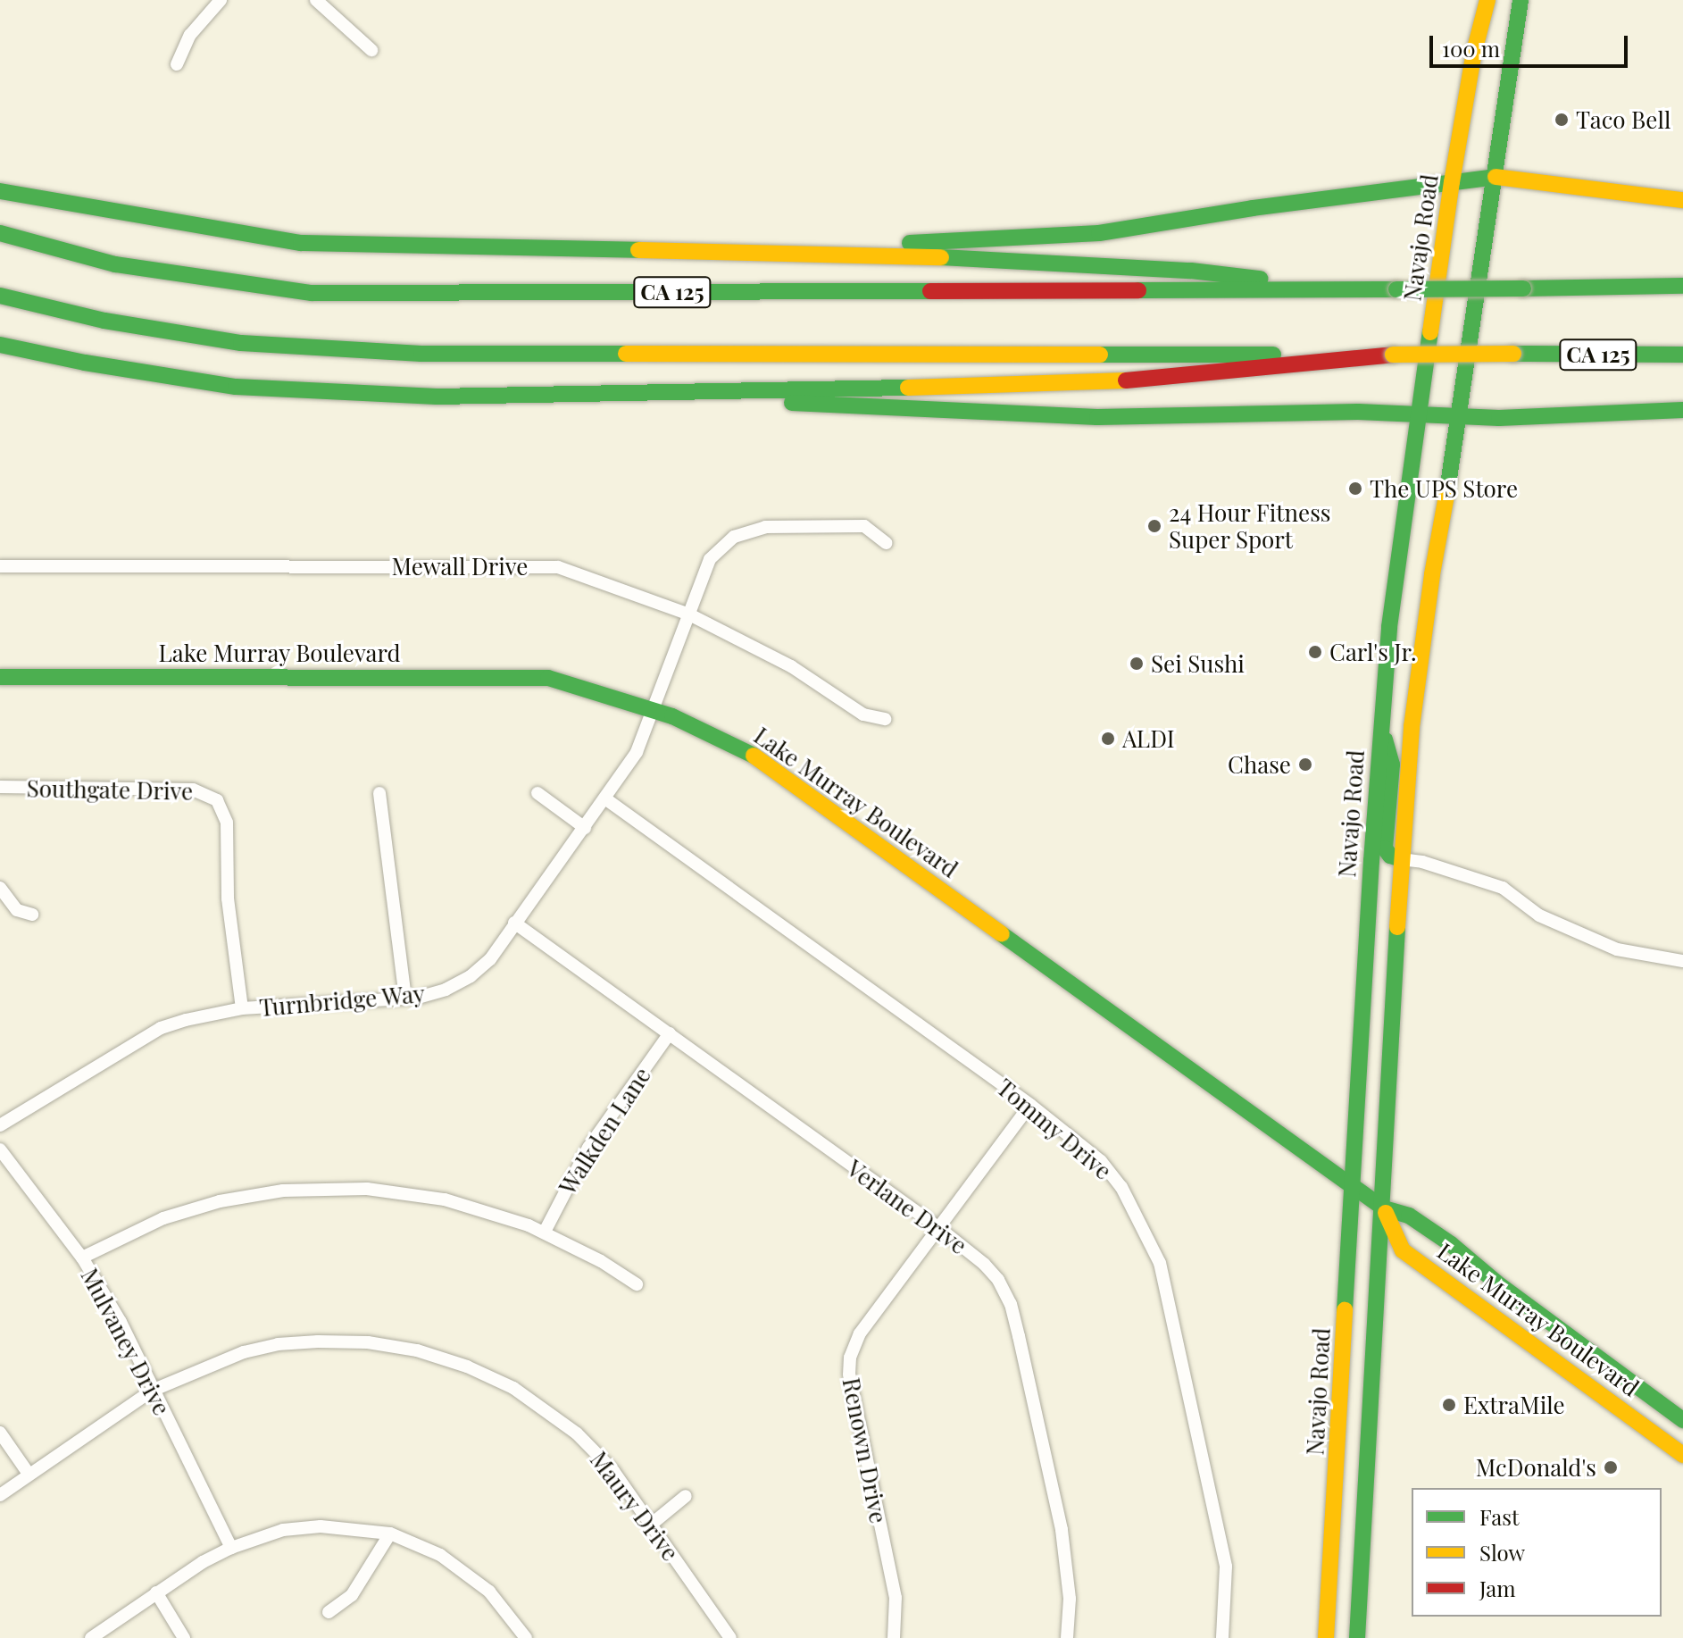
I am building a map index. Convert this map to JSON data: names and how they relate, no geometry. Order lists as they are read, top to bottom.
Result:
{
  "streets": {
    "main road": ["Navajo Road", "CA 125", "Lake Murray Boulevard"],
    "street": [
      "Mewall Drive",
      "Southgate Drive",
      "Turnbridge Way",
      "Tommy Drive",
      "Walkden Lane",
      "Verlane Drive",
      "Mulvaney Drive",
      "Renown Drive",
      "Maury Drive"
    ]
  },
  "crossings": [
    ["Navajo Road", "Lake Murray Boulevard"],
    ["Mewall Drive", "Turnbridge Way"],
    ["Lake Murray Boulevard", "Turnbridge Way"],
    ["Southgate Drive", "Turnbridge Way"],
    ["Turnbridge Way", "Tommy Drive"],
    ["Turnbridge Way", "Verlane Drive"],
    ["Tommy Drive", "Renown Drive"],
    ["Walkden Lane", "Verlane Drive"],
    ["Verlane Drive", "Renown Drive"],
    ["Mulvaney Drive", "Maury Drive"]
  ],
  "places": [
    "Taco Bell",
    "The UPS Store",
    "24 Hour Fitness Super Sport",
    "Carl's Jr.",
    "Sei Sushi",
    "ALDI",
    "Chase",
    "ExtraMile",
    "McDonald's"
  ],
  "legend": ["Fast", "Slow", "Jam"],
  "scale_bar": "100 m"
}
